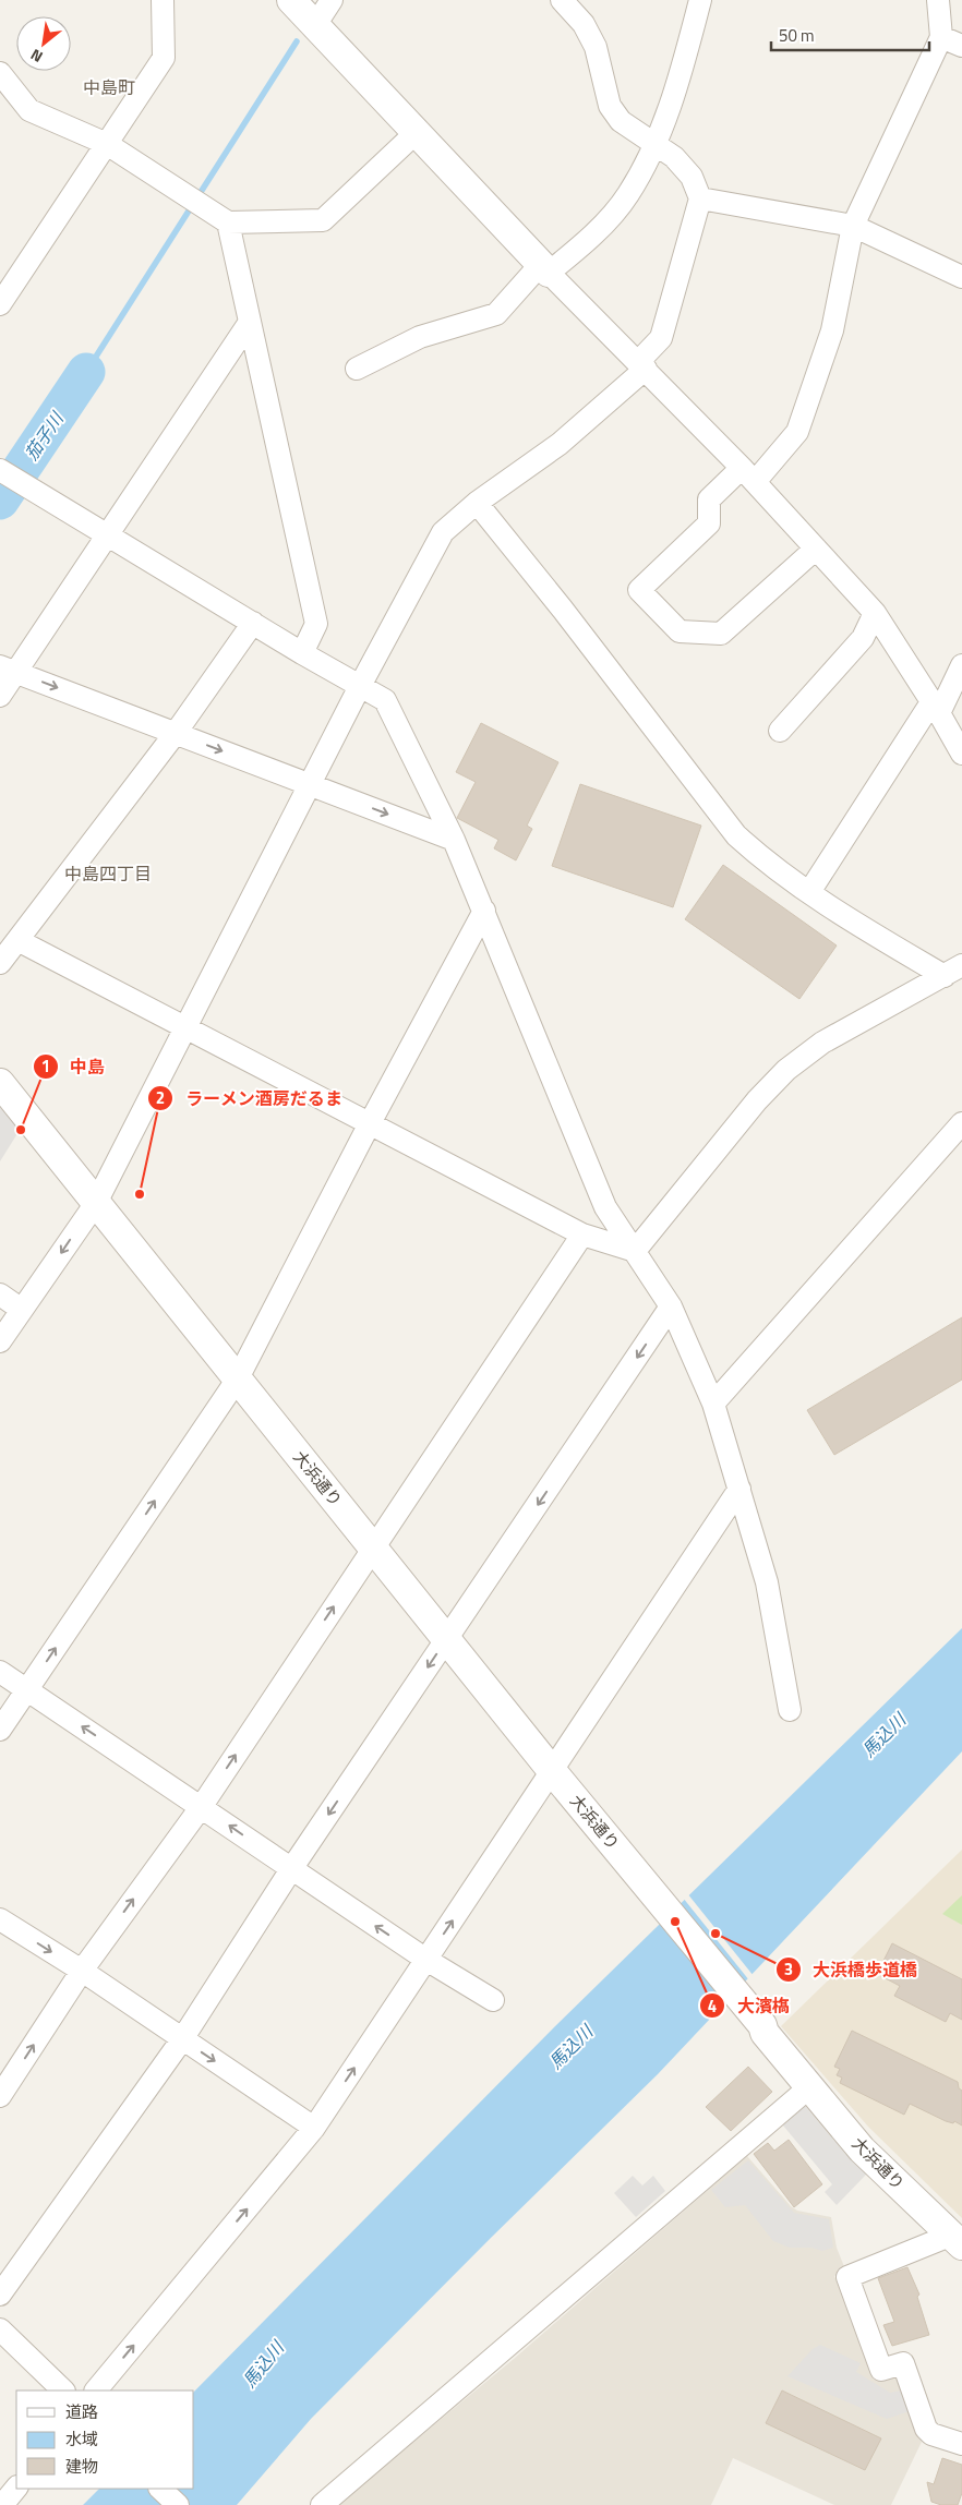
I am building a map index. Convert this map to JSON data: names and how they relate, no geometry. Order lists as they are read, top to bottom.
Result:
{
  "streets": {
    "street": ["大浜通り"]
  },
  "districts": ["中島町", "中島四丁目"],
  "water": ["茄子川", "馬込川"],
  "places": [
    "中島",
    "ラーメン酒房だるま",
    "大濱𣘺",
    "大浜橋歩道橋"
  ],
  "legend": ["道路", "水域", "建物"],
  "scale_bar": "50 m",
  "north": "bottom left"
}
